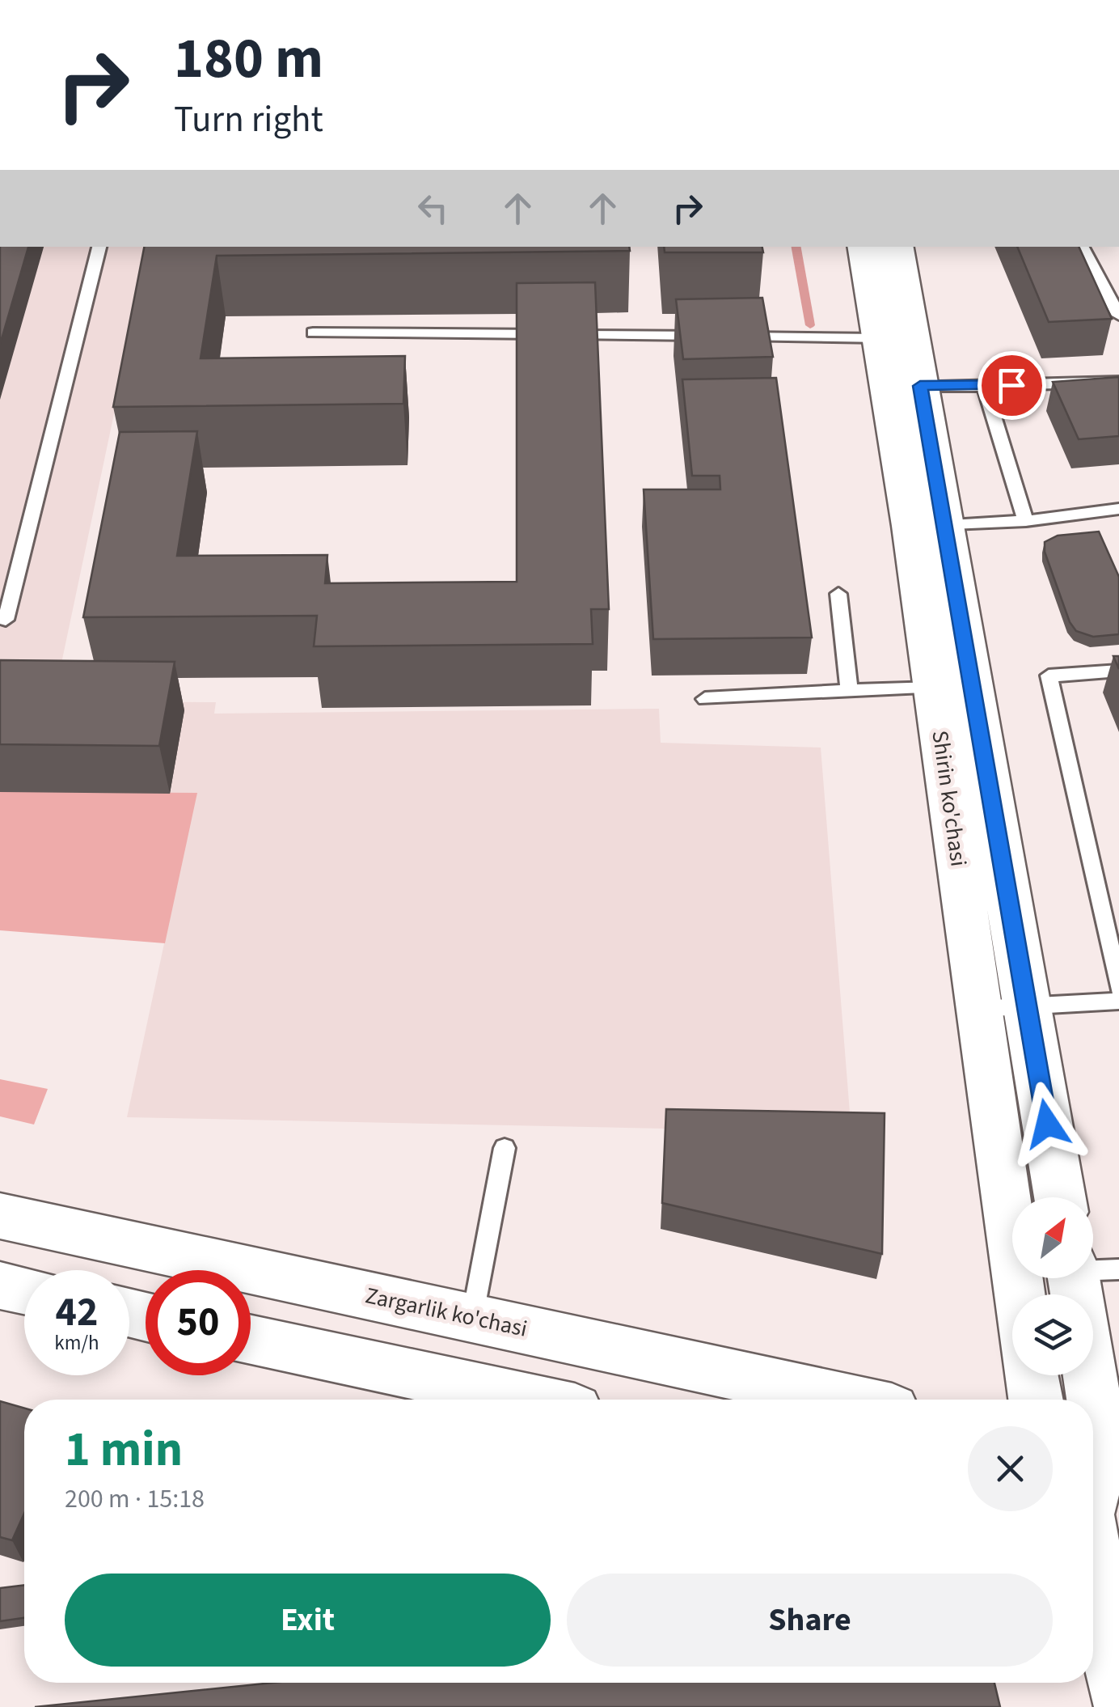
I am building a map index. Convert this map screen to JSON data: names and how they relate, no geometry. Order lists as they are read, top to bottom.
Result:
{
  "streets": {
    "main road": ["Shirin ko'chasi", "Zargarlik ko'chasi"]
  },
  "north": "top right",
  "page": {
    "turn": ["180 m", "Turn right"],
    "speed": "42 km/h",
    "limit": "50",
    "heading": ["1 min", "200 m · 15:18"],
    "buttons": ["Exit", "Share"]
  }
}
